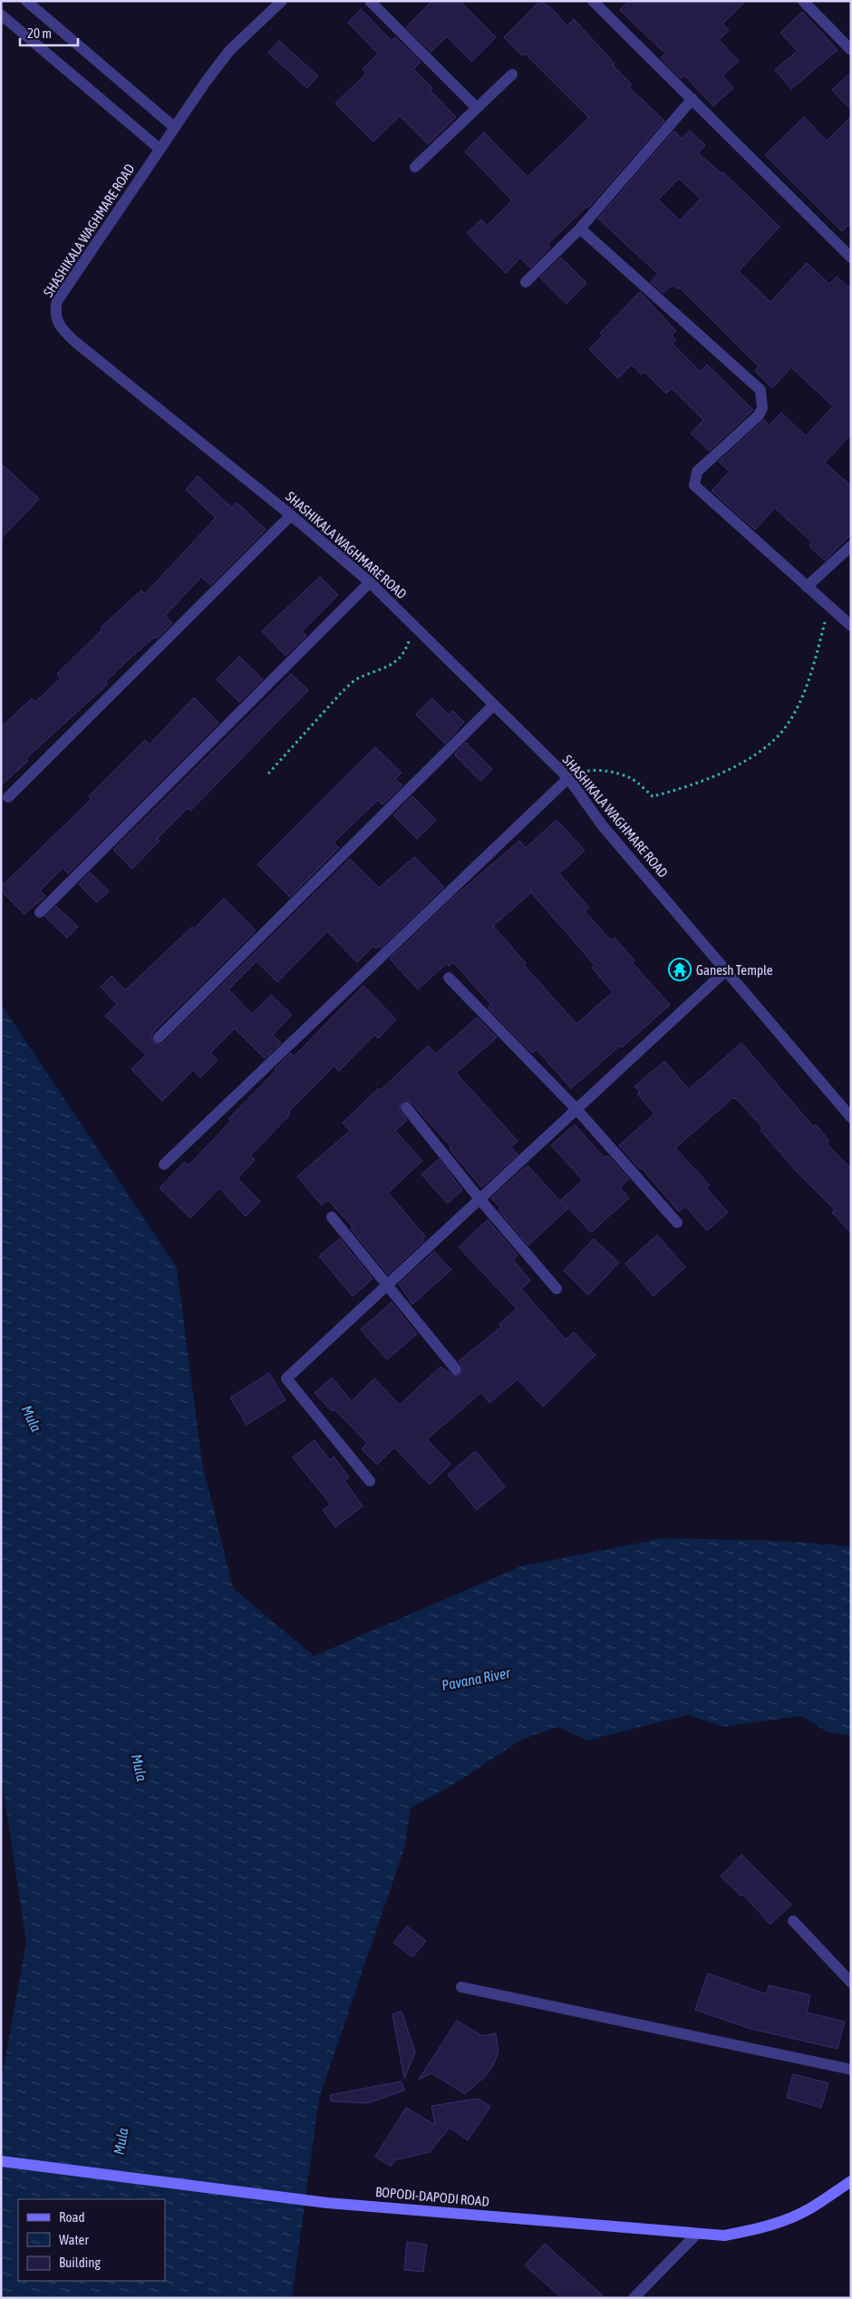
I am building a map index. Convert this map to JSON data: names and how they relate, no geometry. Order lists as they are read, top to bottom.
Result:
{
  "streets": {
    "street": ["SHASHIKALA WAGHMARE ROAD", "BOPODI-DAPODI ROAD"]
  },
  "water": ["Mula", "Pavana River"],
  "places": {
    "temple": ["Ganesh Temple"]
  },
  "legend": ["Road", "Water", "Building"],
  "scale_bar": "20 m"
}
